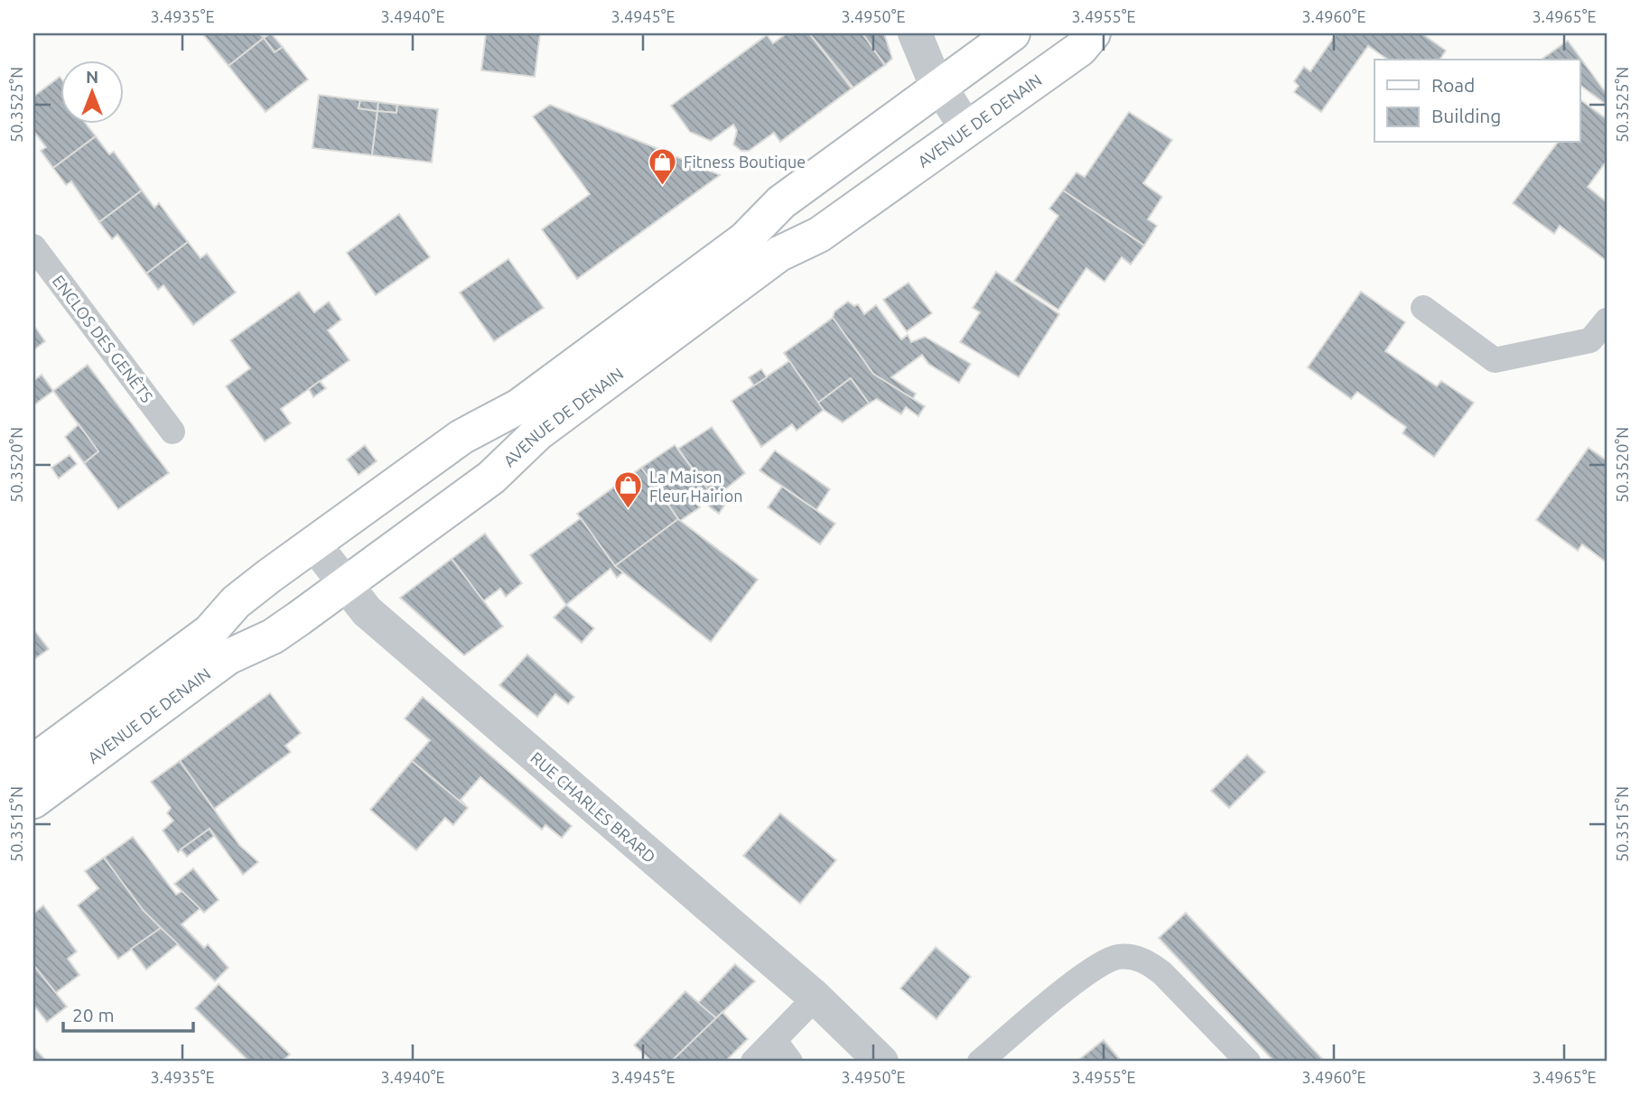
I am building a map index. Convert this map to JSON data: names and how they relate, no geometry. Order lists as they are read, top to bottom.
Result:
{
  "streets": {
    "main road": ["AVENUE DE DENAIN"],
    "street": ["RUE CHARLES BRARD"],
    "lane": ["ENCLOS DES GENÊTS"]
  },
  "crossings": [
    ["AVENUE DE DENAIN", "RUE CHARLES BRARD"]
  ],
  "places": {
    "shop": ["Fitness Boutique", "La Maison Fleur Hairion"]
  },
  "legend": ["Road", "Building"],
  "scale_bar": "20 m",
  "north": "top",
  "coordinates": [
    "3.4935°E",
    "3.4940°E",
    "3.4945°E",
    "3.4950°E",
    "3.4955°E",
    "3.4960°E",
    "3.4965°E",
    "50.3525°N",
    "50.3520°N",
    "50.3515°N"
  ]
}
